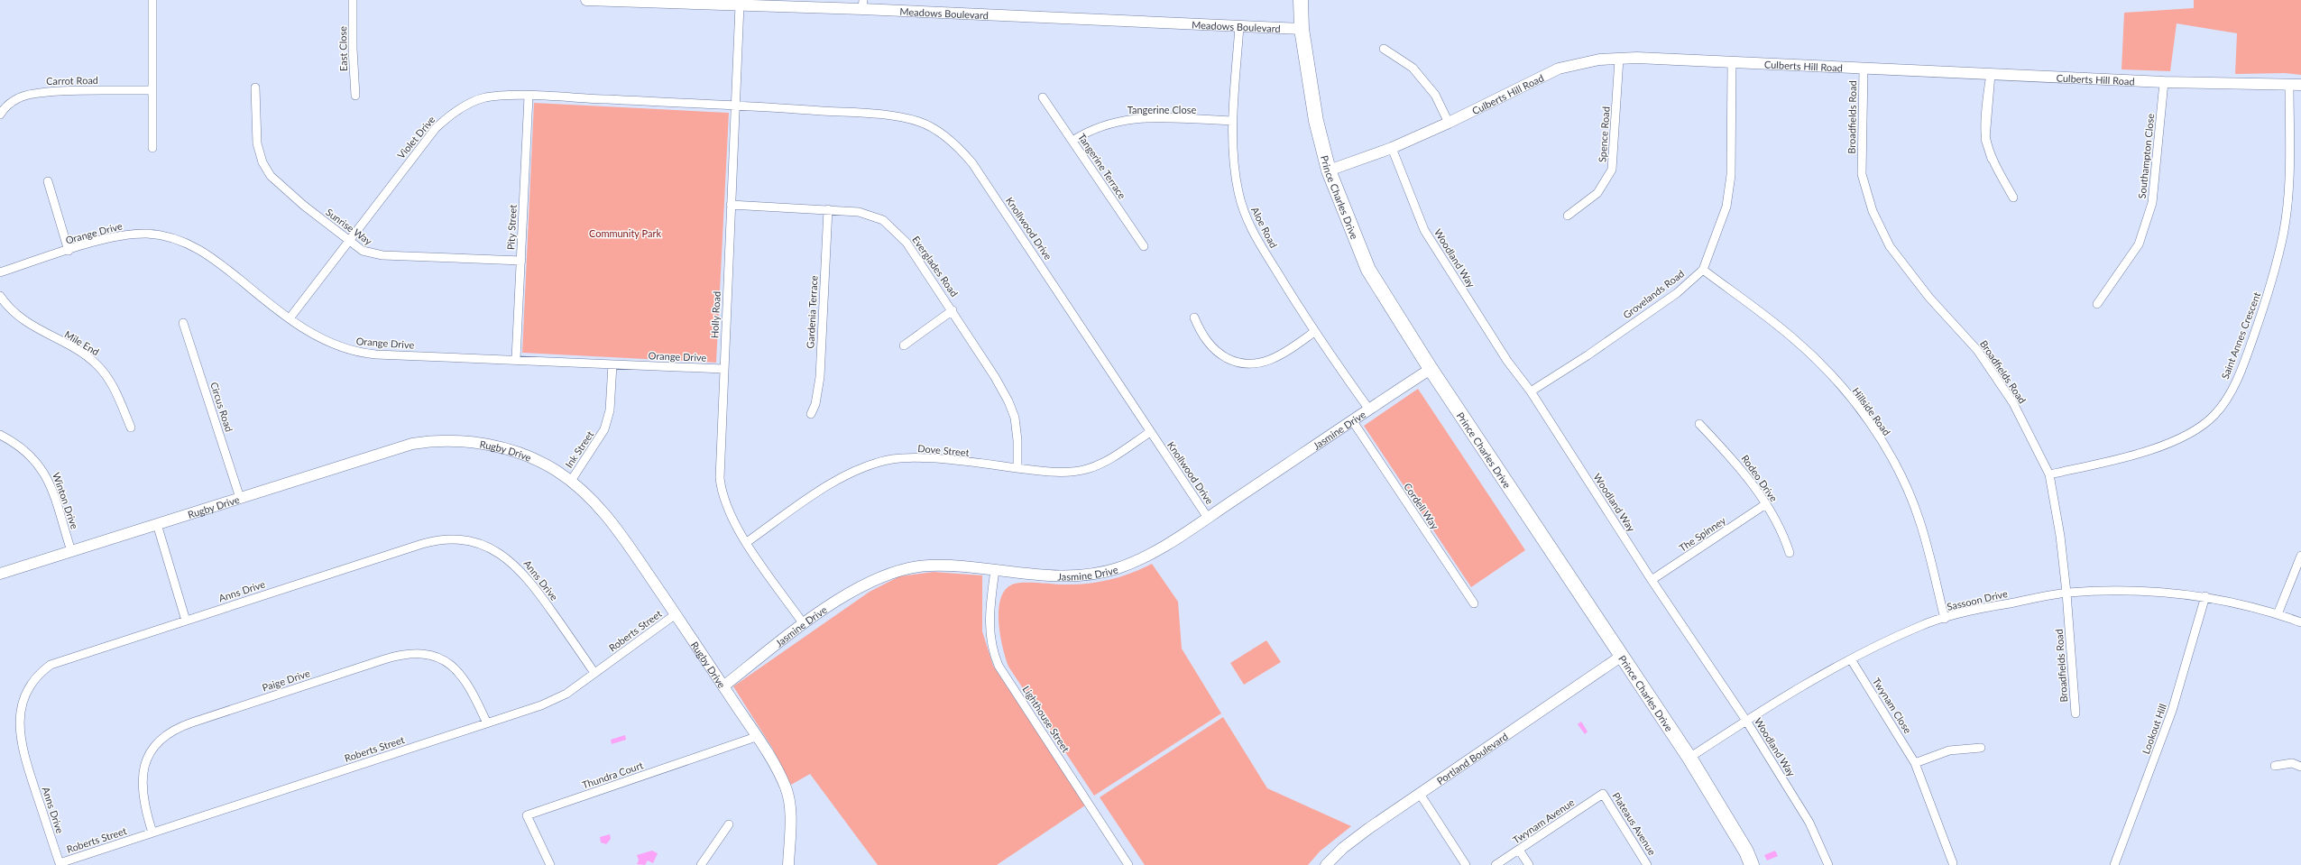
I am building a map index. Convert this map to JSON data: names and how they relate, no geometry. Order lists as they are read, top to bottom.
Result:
{
  "streets": {
    "highway": ["Prince Charles Drive"],
    "street": [
      "Meadows Boulevard",
      "East Close",
      "Culberts Hill Road",
      "Carrot Road",
      "Tangerine Close",
      "Broadfields Road",
      "Spence Road",
      "Violet Drive",
      "Southampton Close",
      "Tangerine Terrace",
      "Sunrise Way",
      "Pity Street",
      "Aloe Road",
      "Knollwood Drive",
      "Orange Drive",
      "Woodland Way",
      "Everglades Road",
      "Grovelands Road",
      "Gardenia Terrace",
      "Holly Road",
      "Saint Annes Crescent",
      "Mile End",
      "Circus Road",
      "Hillside Road",
      "Jasmine Drive",
      "Ink Street",
      "Dove Street",
      "Rugby Drive",
      "Rodeo Drive",
      "Winton Drive",
      "Cordell Way",
      "The Spinney",
      "Anns Drive",
      "Sassoon Drive",
      "Roberts Street",
      "Paige Drive",
      "Twynam Close",
      "Lighthouse Street",
      "Lookout Hill",
      "Portland Boulevard",
      "Thundra Court",
      "Twynam Avenue",
      "Plateaus Avenue"
    ]
  },
  "crossings": [
    ["Meadows Boulevard", "Prince Charles Drive"],
    ["Meadows Boulevard", "Aloe Road"],
    ["Meadows Boulevard", "Holly Road"],
    ["Culberts Hill Road", "Broadfields Road"],
    ["Culberts Hill Road", "Spence Road"],
    ["Culberts Hill Road", "Southampton Close"],
    ["Culberts Hill Road", "Prince Charles Drive"],
    ["Culberts Hill Road", "Woodland Way"],
    ["Culberts Hill Road", "Grovelands Road"],
    ["Culberts Hill Road", "Saint Annes Crescent"],
    ["Tangerine Close", "Tangerine Terrace"],
    ["Tangerine Close", "Aloe Road"],
    ["Broadfields Road", "Saint Annes Crescent"],
    ["Broadfields Road", "Sassoon Drive"],
    ["Violet Drive", "Sunrise Way"],
    ["Violet Drive", "Pity Street"],
    ["Violet Drive", "Knollwood Drive"],
    ["Violet Drive", "Orange Drive"],
    ["Violet Drive", "Holly Road"],
    ["Prince Charles Drive", "Jasmine Drive"],
    ["Prince Charles Drive", "Sassoon Drive"],
    ["Prince Charles Drive", "Portland Boulevard"],
    ["Sunrise Way", "Pity Street"],
    ["Pity Street", "Orange Drive"],
    ["Aloe Road", "Jasmine Drive"],
    ["Knollwood Drive", "Holly Road"],
    ["Knollwood Drive", "Jasmine Drive"],
    ["Knollwood Drive", "Dove Street"],
    ["Orange Drive", "Holly Road"],
    ["Orange Drive", "Ink Street"],
    ["Woodland Way", "Grovelands Road"],
    ["Woodland Way", "The Spinney"],
    ["Woodland Way", "Sassoon Drive"],
    ["Everglades Road", "Gardenia Terrace"],
    ["Everglades Road", "Holly Road"],
    ["Everglades Road", "Dove Street"],
    ["Grovelands Road", "Hillside Road"],
    ["Holly Road", "Jasmine Drive"],
    ["Holly Road", "Dove Street"],
    ["Circus Road", "Rugby Drive"],
    ["Hillside Road", "Sassoon Drive"],
    ["Jasmine Drive", "Rugby Drive"],
    ["Jasmine Drive", "Cordell Way"],
    ["Jasmine Drive", "Lighthouse Street"],
    ["Ink Street", "Rugby Drive"],
    ["Rugby Drive", "Winton Drive"],
    ["Rugby Drive", "Roberts Street"],
    ["Rugby Drive", "Thundra Court"],
    ["Rodeo Drive", "The Spinney"],
    ["Anns Drive", "Roberts Street"],
    ["Sassoon Drive", "Twynam Close"],
    ["Sassoon Drive", "Lookout Hill"],
    ["Roberts Street", "Paige Drive"],
    ["Twynam Avenue", "Plateaus Avenue"]
  ],
  "parks": ["Community Park"]
}
